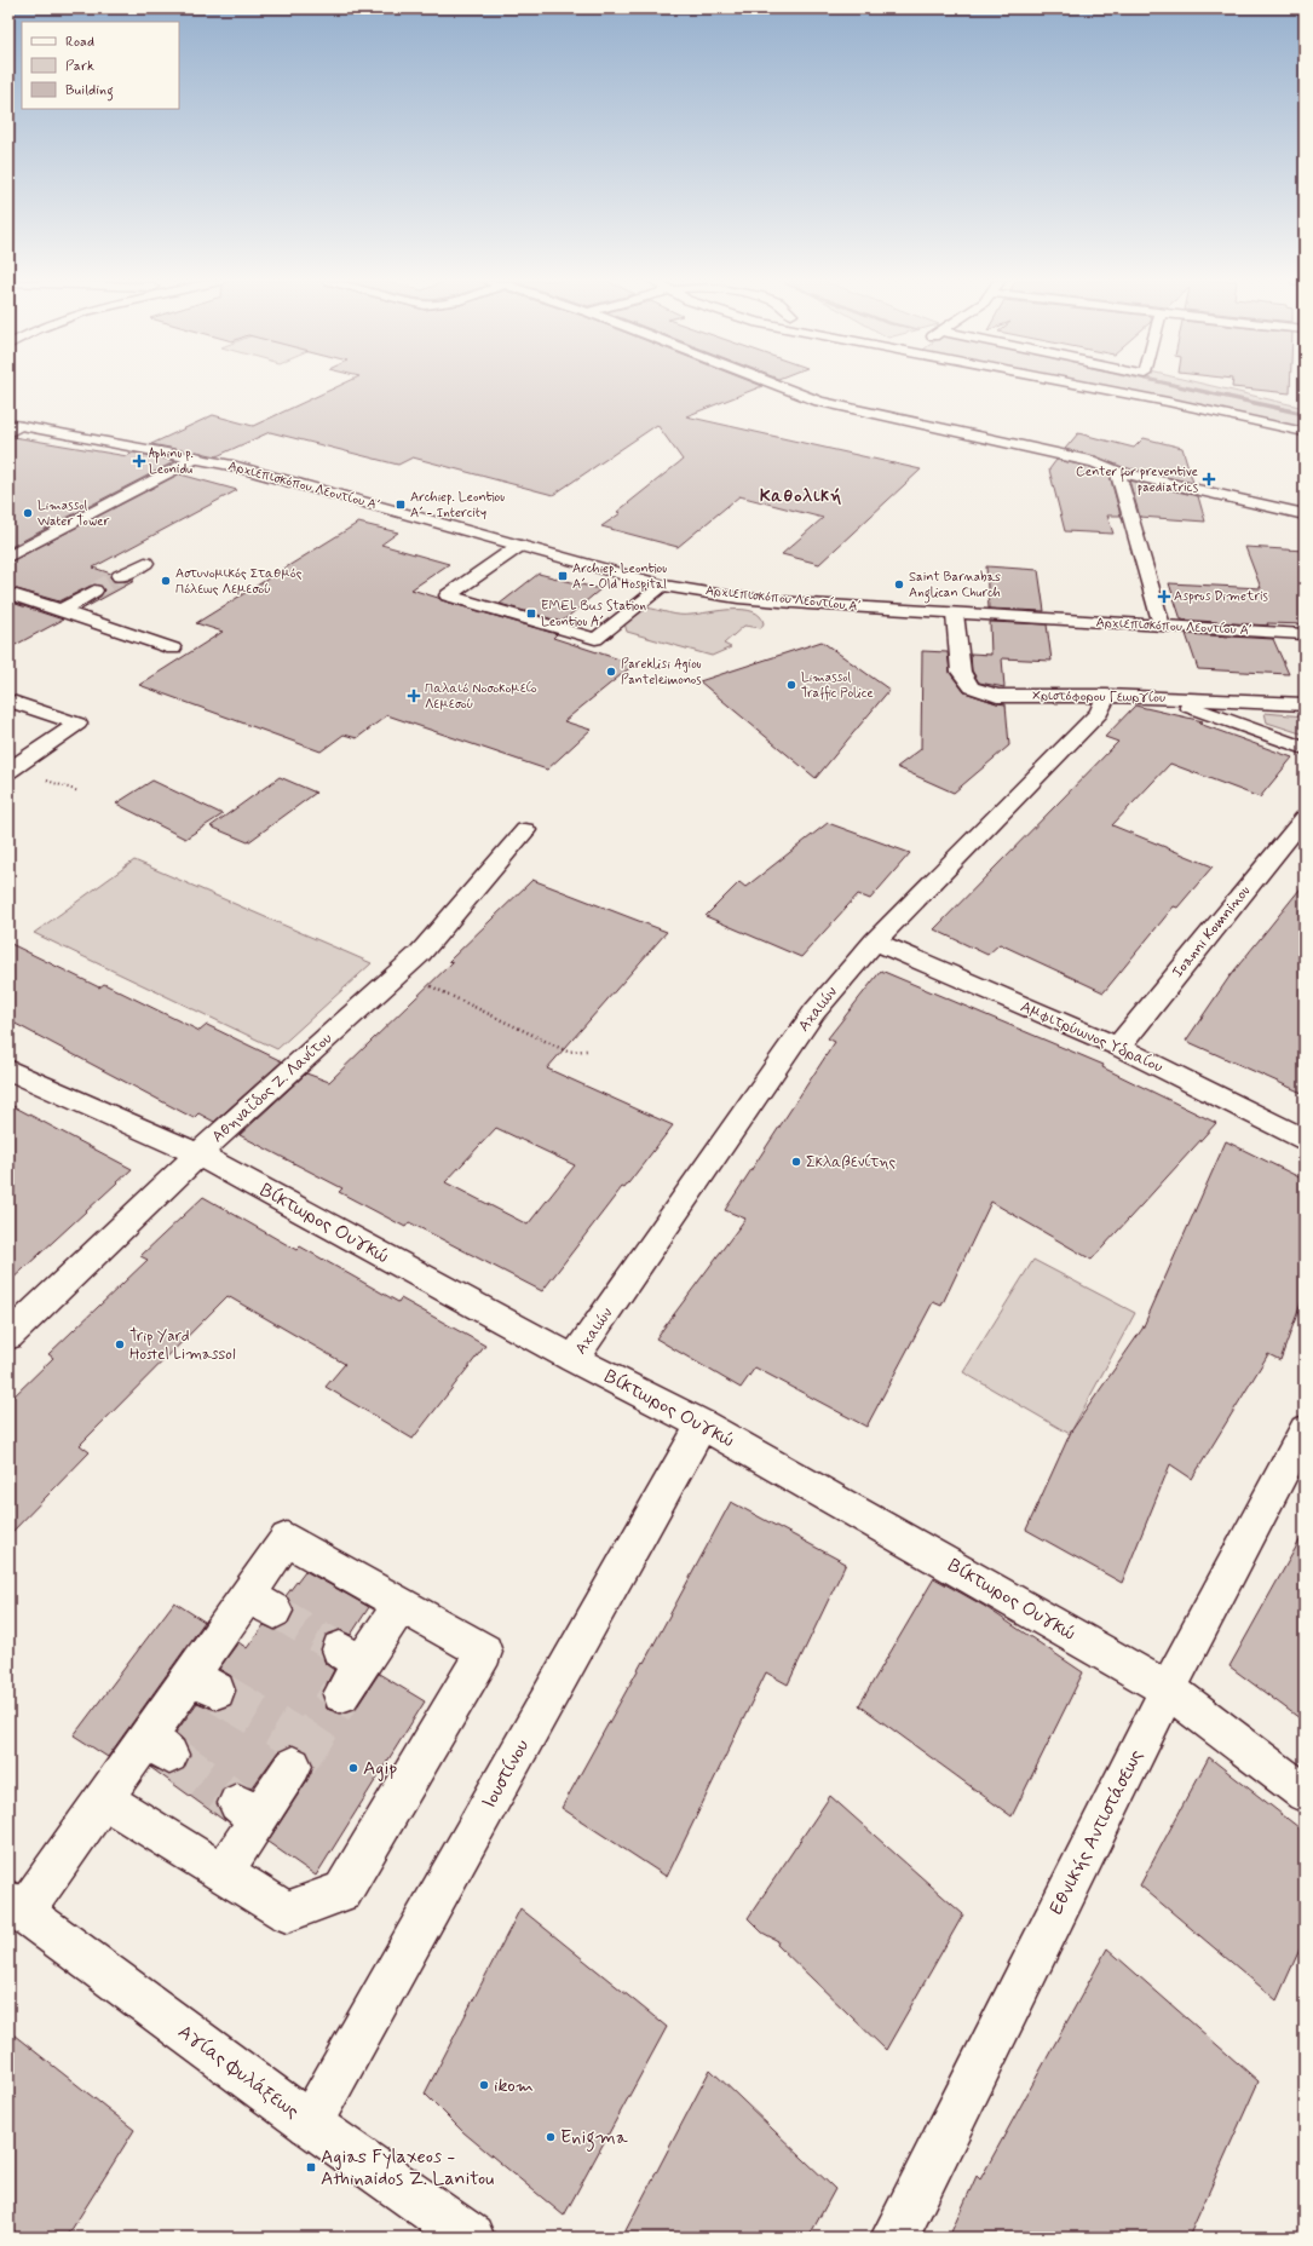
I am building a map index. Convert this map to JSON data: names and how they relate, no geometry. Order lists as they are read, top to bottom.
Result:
{
  "streets": {
    "street": [
      "Αρχιεπισκόπου Λεοντίου Α΄",
      "Χριστόφορου Γεωργίου",
      "Ioanni Komninou",
      "Αχαιών",
      "Αμφιτρύωνος Υδραίου",
      "Αθηναΐδος Ζ. Λανίτου",
      "Βίκτωρος Ουγκώ",
      "Ιουστίνου",
      "Εθνικής Αντιστάσεως",
      "Αγίας Φυλάξεως"
    ]
  },
  "crossings": [
    ["Αρχιεπισκόπου Λεοντίου Α΄", "Χριστόφορου Γεωργίου"],
    ["Χριστόφορου Γεωργίου", "Αχαιών"],
    ["Ioanni Komninou", "Αμφιτρύωνος Υδραίου"],
    ["Αχαιών", "Αμφιτρύωνος Υδραίου"],
    ["Αχαιών", "Βίκτωρος Ουγκώ"],
    ["Αθηναΐδος Ζ. Λανίτου", "Βίκτωρος Ουγκώ"],
    ["Βίκτωρος Ουγκώ", "Ιουστίνου"],
    ["Βίκτωρος Ουγκώ", "Εθνικής Αντιστάσεως"],
    ["Ιουστίνου", "Αγίας Φυλάξεως"]
  ],
  "districts": ["Καθολική"],
  "places": {
    "health": [
      "Aphinu p. Leonidu",
      "Center for preventive paediatrics",
      "Aspros Dimetris",
      "Παλαιό Νοσοκομείο Λεμεσού"
    ],
    "transit": [
      "Archiep. Leontiou A´ - Intercity",
      "Archiep. Leontiou A´ - Old Hospital",
      "EMEL Bus Station Leontiou A´",
      "Agias Fylaxeos - Athinaidos Z. Lanitou"
    ],
    "other": [
      "Limassol Water Tower",
      "Αστυνομικός Σταθμός Πόλεως Λεμεσού",
      "Saint Barnabas Anglican Church",
      "Pareklisi Agiou Panteleimonos",
      "Limassol Traffic Police",
      "Σκλαβενίτης",
      "Trip Yard Hostel Limassol",
      "Agip",
      "ikom",
      "Enigma"
    ]
  },
  "legend": ["Road", "Park", "Building"]
}
